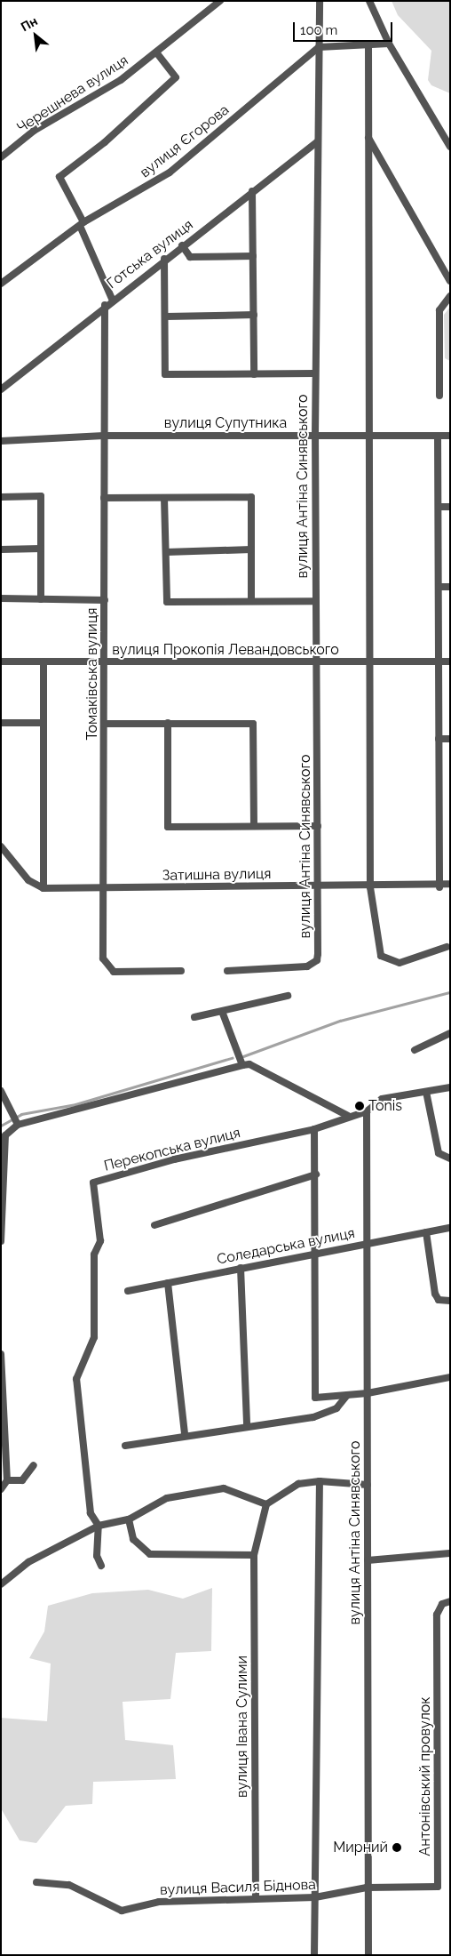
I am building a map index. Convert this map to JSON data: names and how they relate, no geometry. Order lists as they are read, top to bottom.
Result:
{
  "streets": {
    "street": [
      "Черешнева вулиця",
      "вулиця Єгорова",
      "Готська вулиця",
      "вулиця Супутника",
      "вулиця Антіна Синявського",
      "вулиця Прокопія Левандовського",
      "Томаківська вулиця",
      "Затишна вулиця",
      "Перекопська вулиця",
      "Соледарська вулиця",
      "вулиця Івана Сулими",
      "Антонівський провулок",
      "вулиця Василя Біднова"
    ]
  },
  "crossings": [
    ["вулиця Єгорова", "вулиця Антіна Синявського"],
    ["Готська вулиця", "вулиця Антіна Синявського"],
    ["Готська вулиця", "Томаківська вулиця"],
    ["вулиця Супутника", "вулиця Антіна Синявського"],
    ["вулиця Супутника", "Томаківська вулиця"],
    ["вулиця Антіна Синявського", "вулиця Прокопія Левандовського"],
    ["вулиця Антіна Синявського", "Затишна вулиця"],
    ["вулиця Антіна Синявського", "Соледарська вулиця"],
    ["вулиця Антіна Синявського", "Антонівський провулок"],
    ["вулиця Антіна Синявського", "вулиця Василя Біднова"],
    ["вулиця Прокопія Левандовського", "Томаківська вулиця"],
    ["Томаківська вулиця", "Затишна вулиця"],
    ["вулиця Івана Сулими", "вулиця Василя Біднова"],
    ["Антонівський провулок", "вулиця Василя Біднова"]
  ],
  "places": ["Tonis", "Мирний"],
  "scale_bar": "100 m",
  "north": "top left"
}
